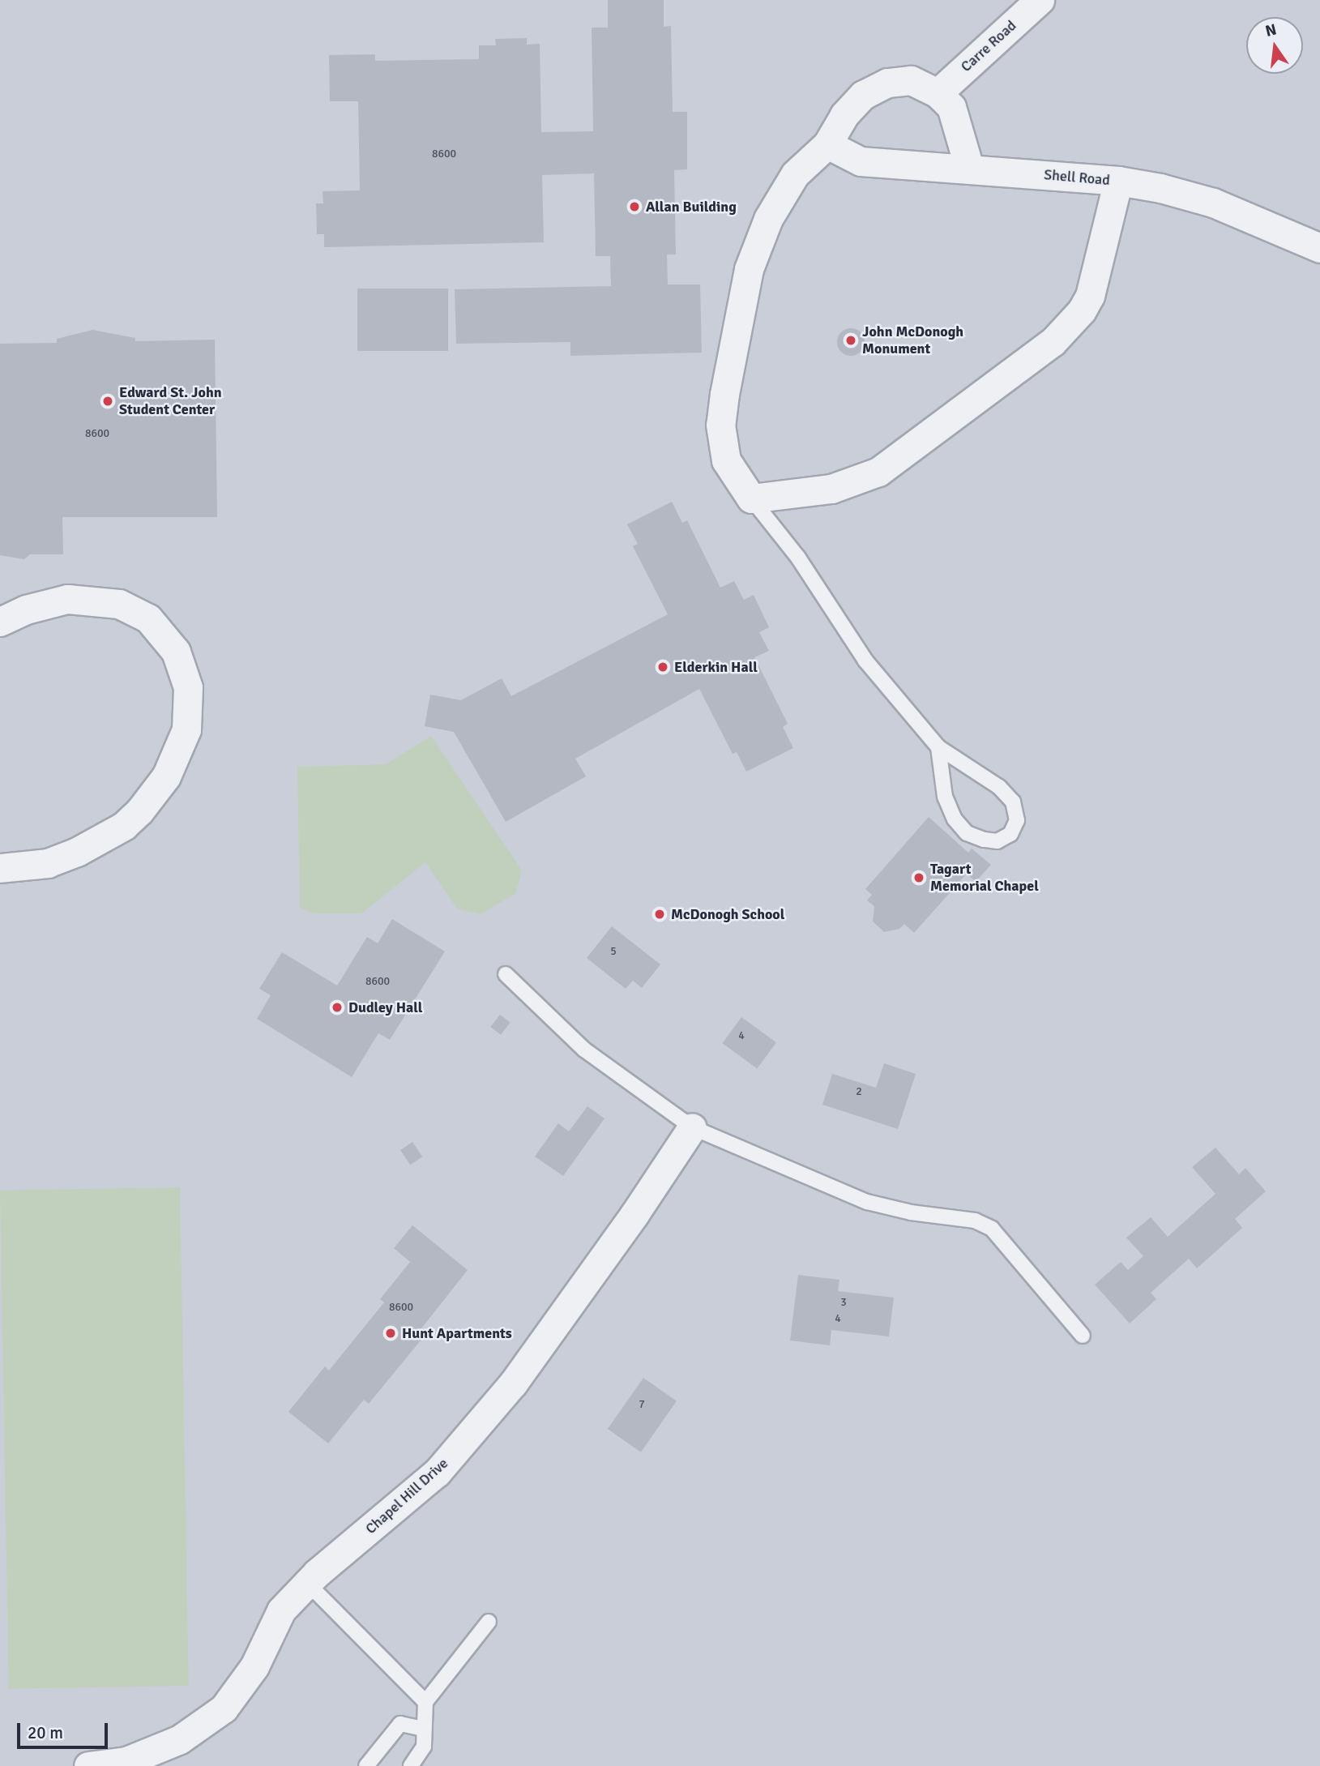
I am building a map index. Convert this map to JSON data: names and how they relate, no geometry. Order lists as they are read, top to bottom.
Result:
{
  "streets": {
    "street": ["Carre Road", "Shell Road", "Chapel Hill Drive"]
  },
  "places": [
    "Allan Building",
    "John McDonogh Monument",
    "Edward St. John Student Center",
    "Elderkin Hall",
    "Tagart Memorial Chapel",
    "McDonogh School",
    "Dudley Hall",
    "Hunt Apartments"
  ],
  "house_numbers": [
    "8600",
    "8600",
    "5",
    "8600",
    "4",
    "2",
    "3",
    "8600",
    "4",
    "7"
  ],
  "scale_bar": "20 m",
  "north": "top"
}
